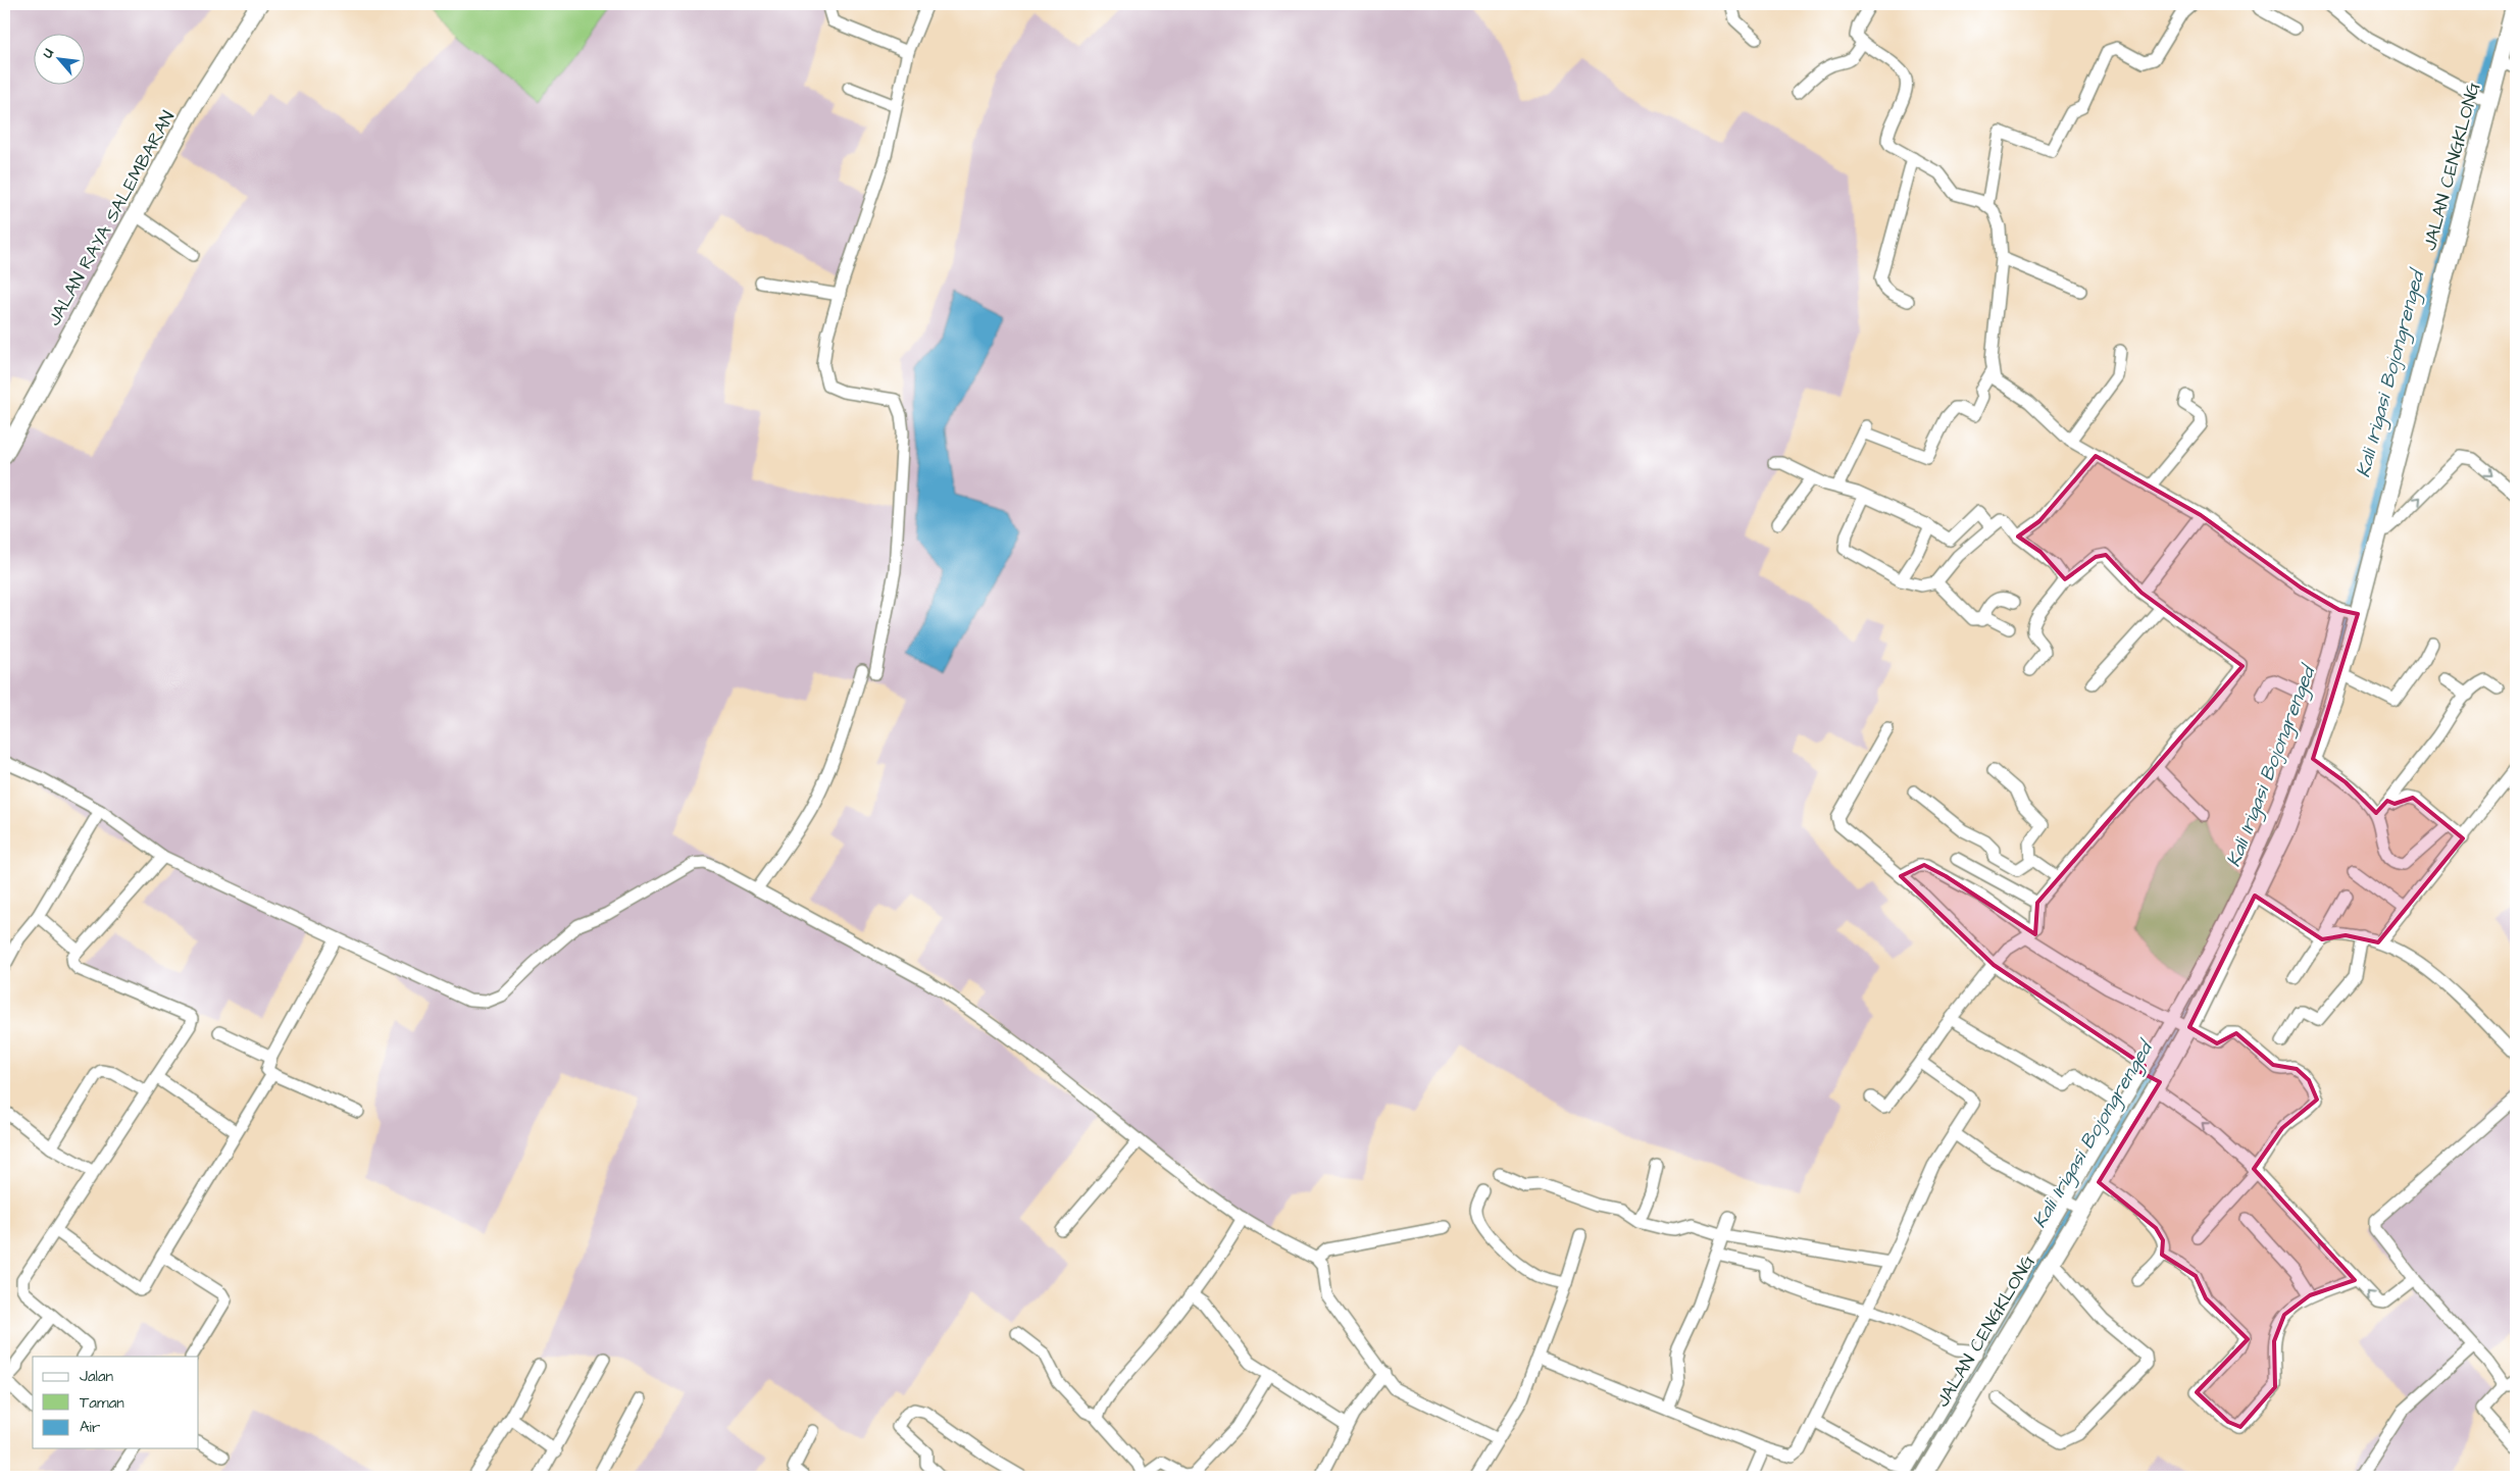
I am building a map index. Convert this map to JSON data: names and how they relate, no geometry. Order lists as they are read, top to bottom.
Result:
{
  "streets": {
    "main road": ["JALAN CENGKLONG", "JALAN RAYA SALEMBARAN"]
  },
  "water": ["Kali Irigasi Bojongrenged"],
  "legend": ["Jalan", "Taman", "Air"],
  "north": "top left"
}
